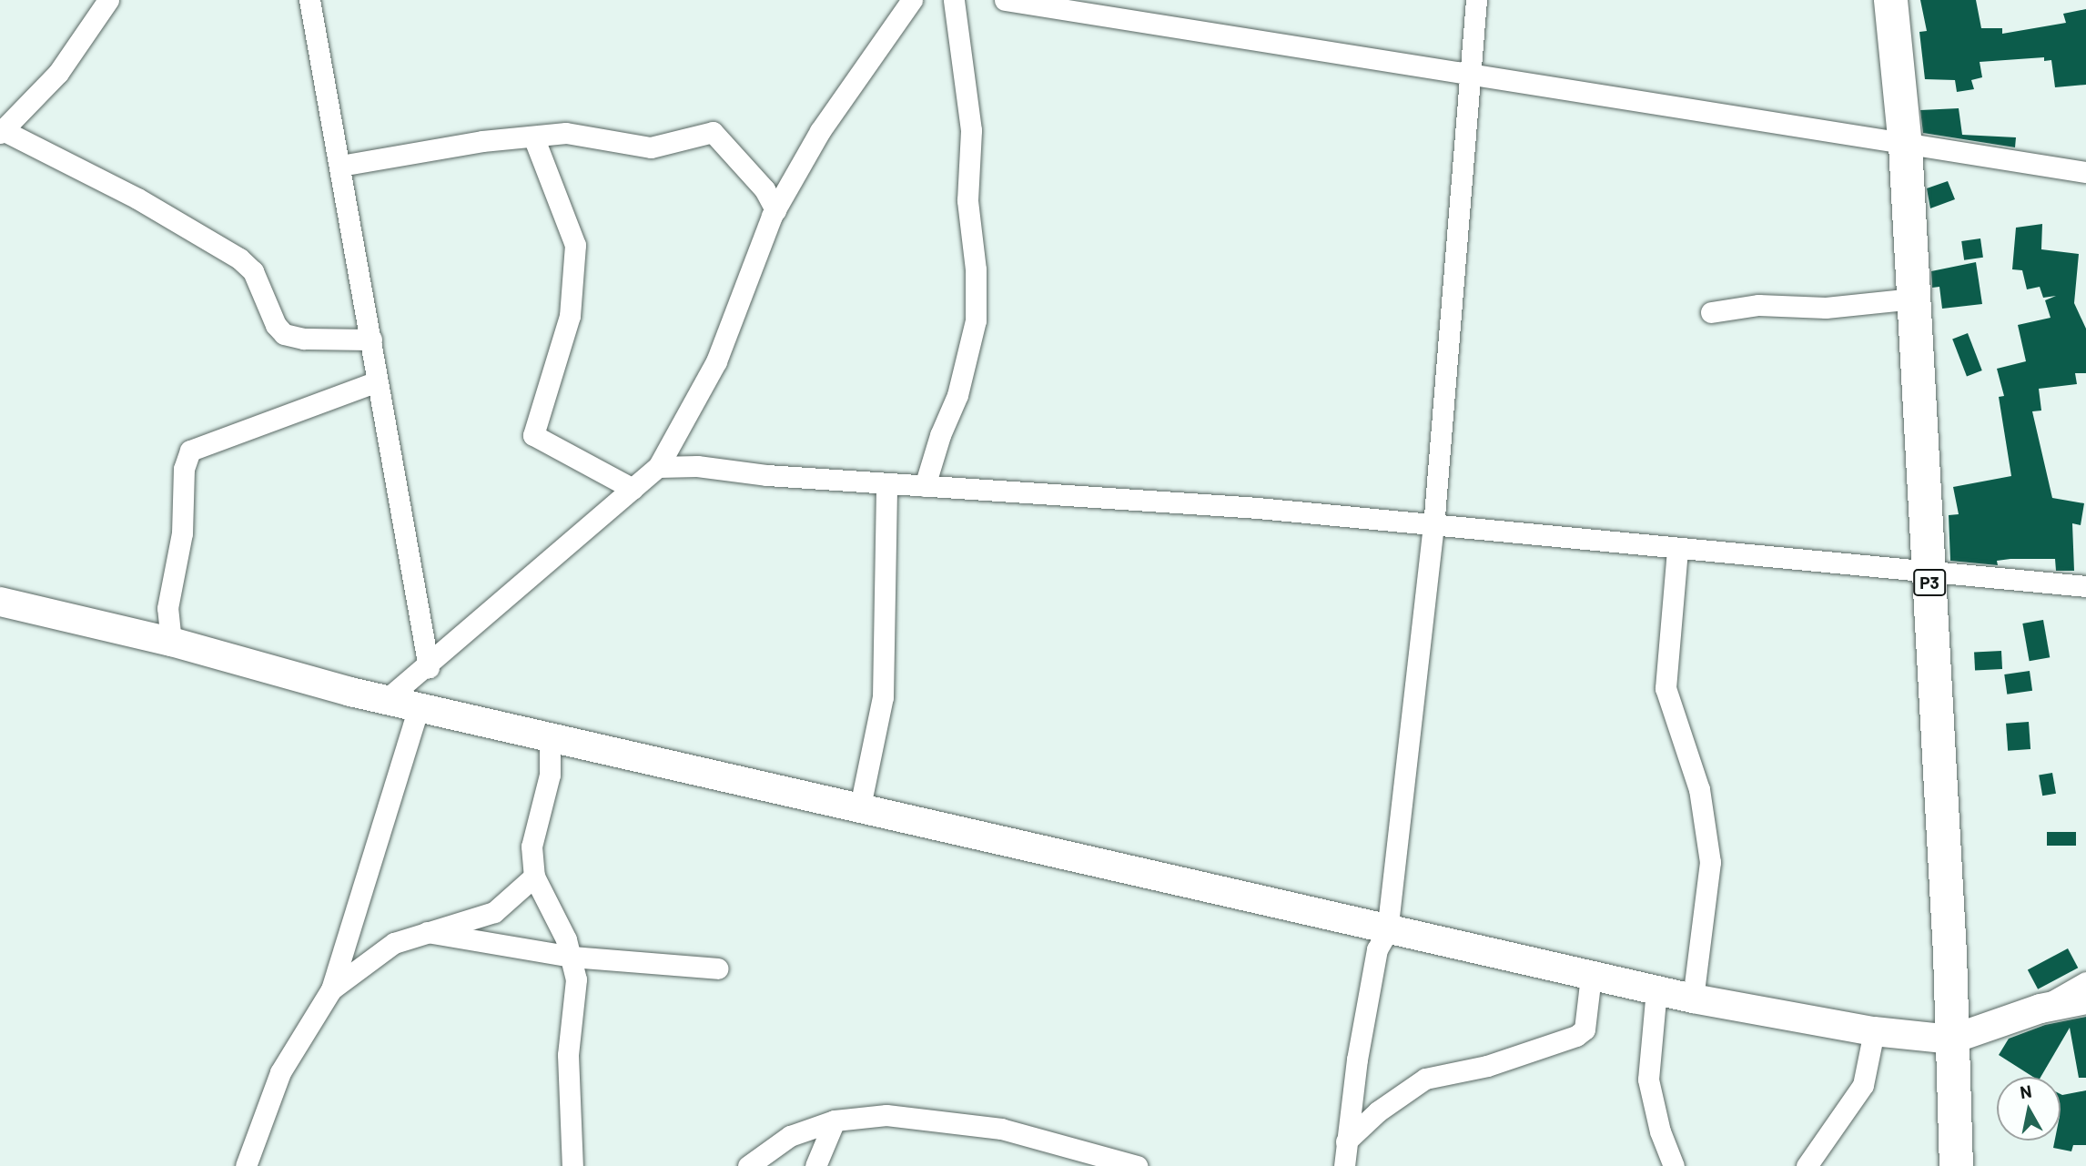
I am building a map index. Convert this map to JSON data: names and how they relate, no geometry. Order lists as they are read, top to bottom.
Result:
{
  "streets": {
    "main road": ["P3"]
  },
  "north": "top"
}
